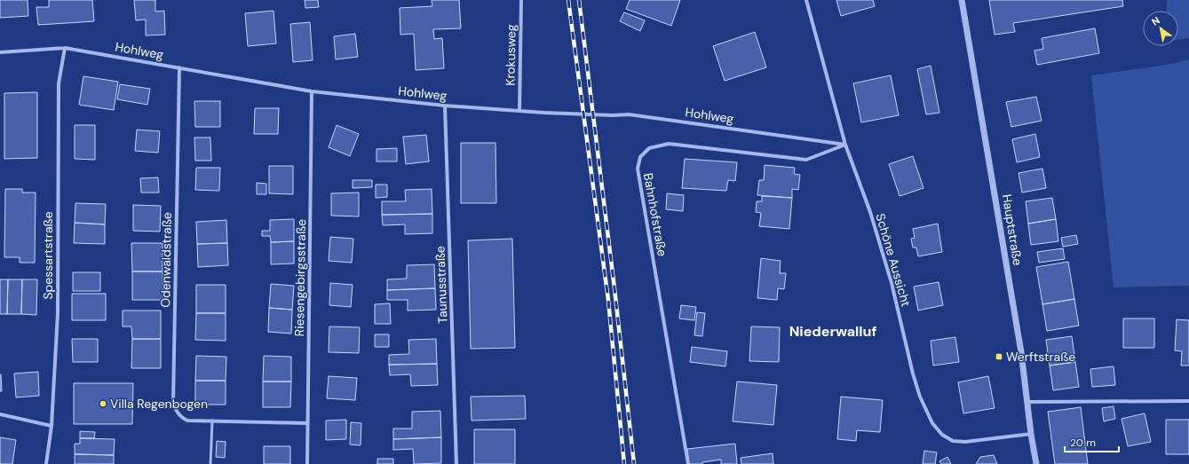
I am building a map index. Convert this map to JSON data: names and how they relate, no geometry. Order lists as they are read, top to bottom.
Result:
{
  "streets": {
    "street": [
      "Hohlweg",
      "Krokusweg",
      "Bahnhofstraße",
      "Hauptstraße",
      "Spessartstraße",
      "Odenwaldstraße",
      "Schöne Aussicht",
      "Riesengebirgsstraße",
      "Taunusstraße"
    ]
  },
  "crossings": [
    ["Hohlweg", "Krokusweg"],
    ["Hohlweg", "Bahnhofstraße"],
    ["Hohlweg", "Spessartstraße"],
    ["Hohlweg", "Odenwaldstraße"],
    ["Hohlweg", "Schöne Aussicht"],
    ["Hohlweg", "Riesengebirgsstraße"],
    ["Hohlweg", "Taunusstraße"],
    ["Bahnhofstraße", "Schöne Aussicht"],
    ["Hauptstraße", "Schöne Aussicht"],
    ["Odenwaldstraße", "Riesengebirgsstraße"]
  ],
  "districts": ["Niederwalluf"],
  "places": {
    "transit": ["Werftstraße"],
    "other": ["Villa Regenbogen"]
  },
  "scale_bar": "20 m",
  "north": "top left"
}
